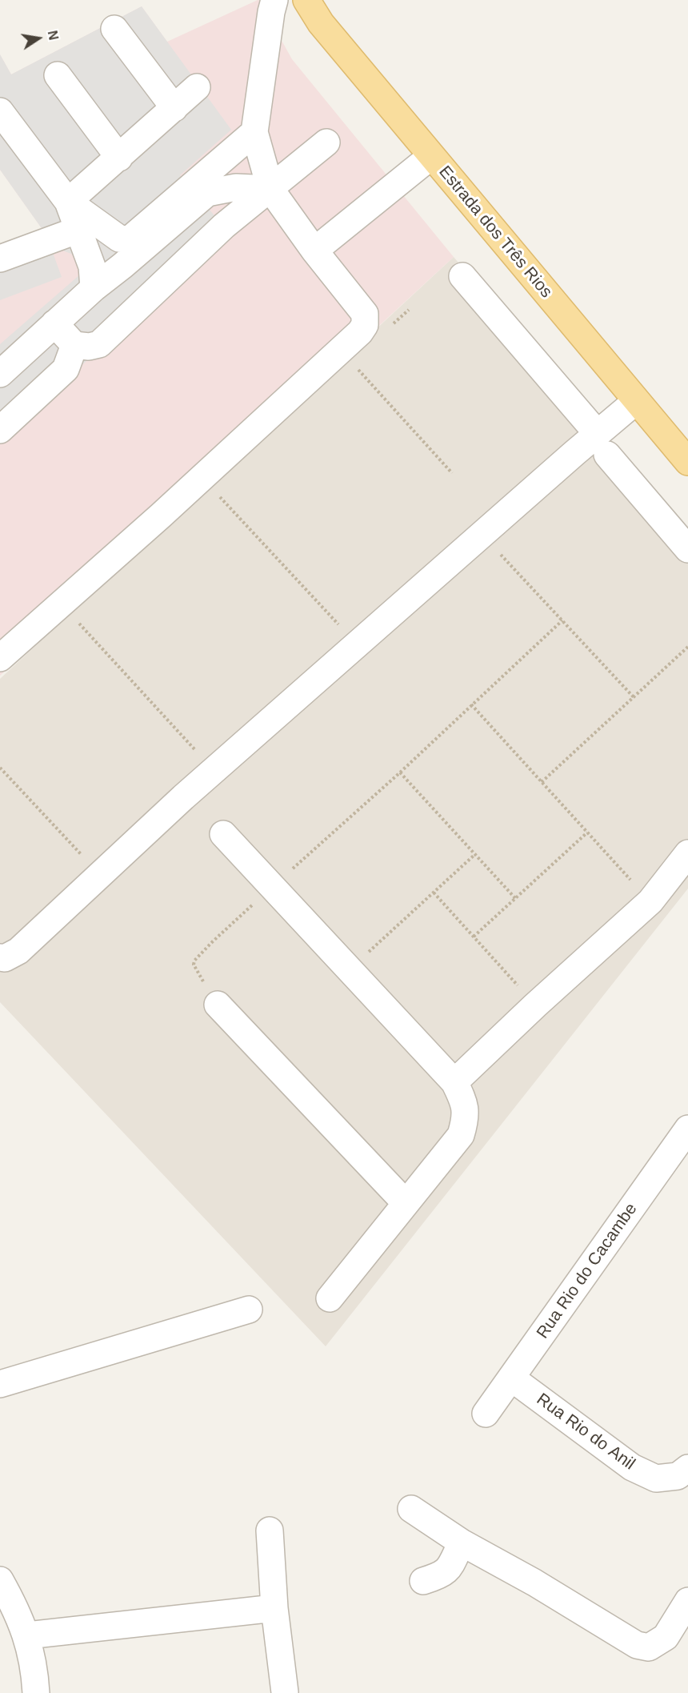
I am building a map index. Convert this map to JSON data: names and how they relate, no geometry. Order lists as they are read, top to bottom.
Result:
{
  "streets": {
    "main road": ["Estrada dos Três Rios"],
    "street": ["Rua Rio do Cacambe", "Rua Rio do Anil"]
  },
  "crossings": [
    ["Rua Rio do Cacambe", "Rua Rio do Anil"]
  ],
  "north": "right"
}
